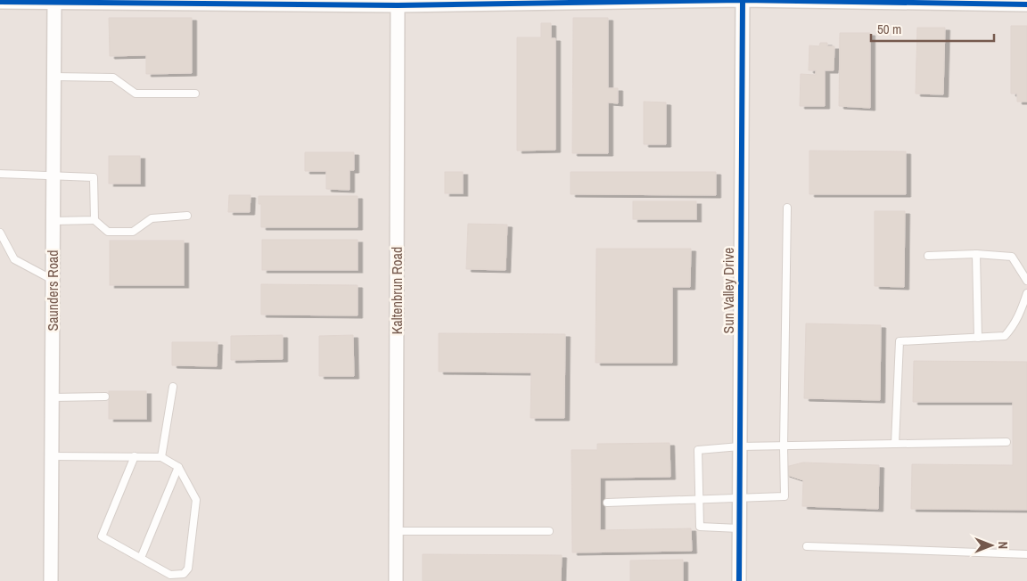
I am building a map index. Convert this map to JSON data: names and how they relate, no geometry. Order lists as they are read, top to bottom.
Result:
{
  "streets": {
    "street": ["Saunders Road", "Kaltenbrun Road", "Sun Valley Drive"]
  },
  "scale_bar": "50 m",
  "north": "right"
}
